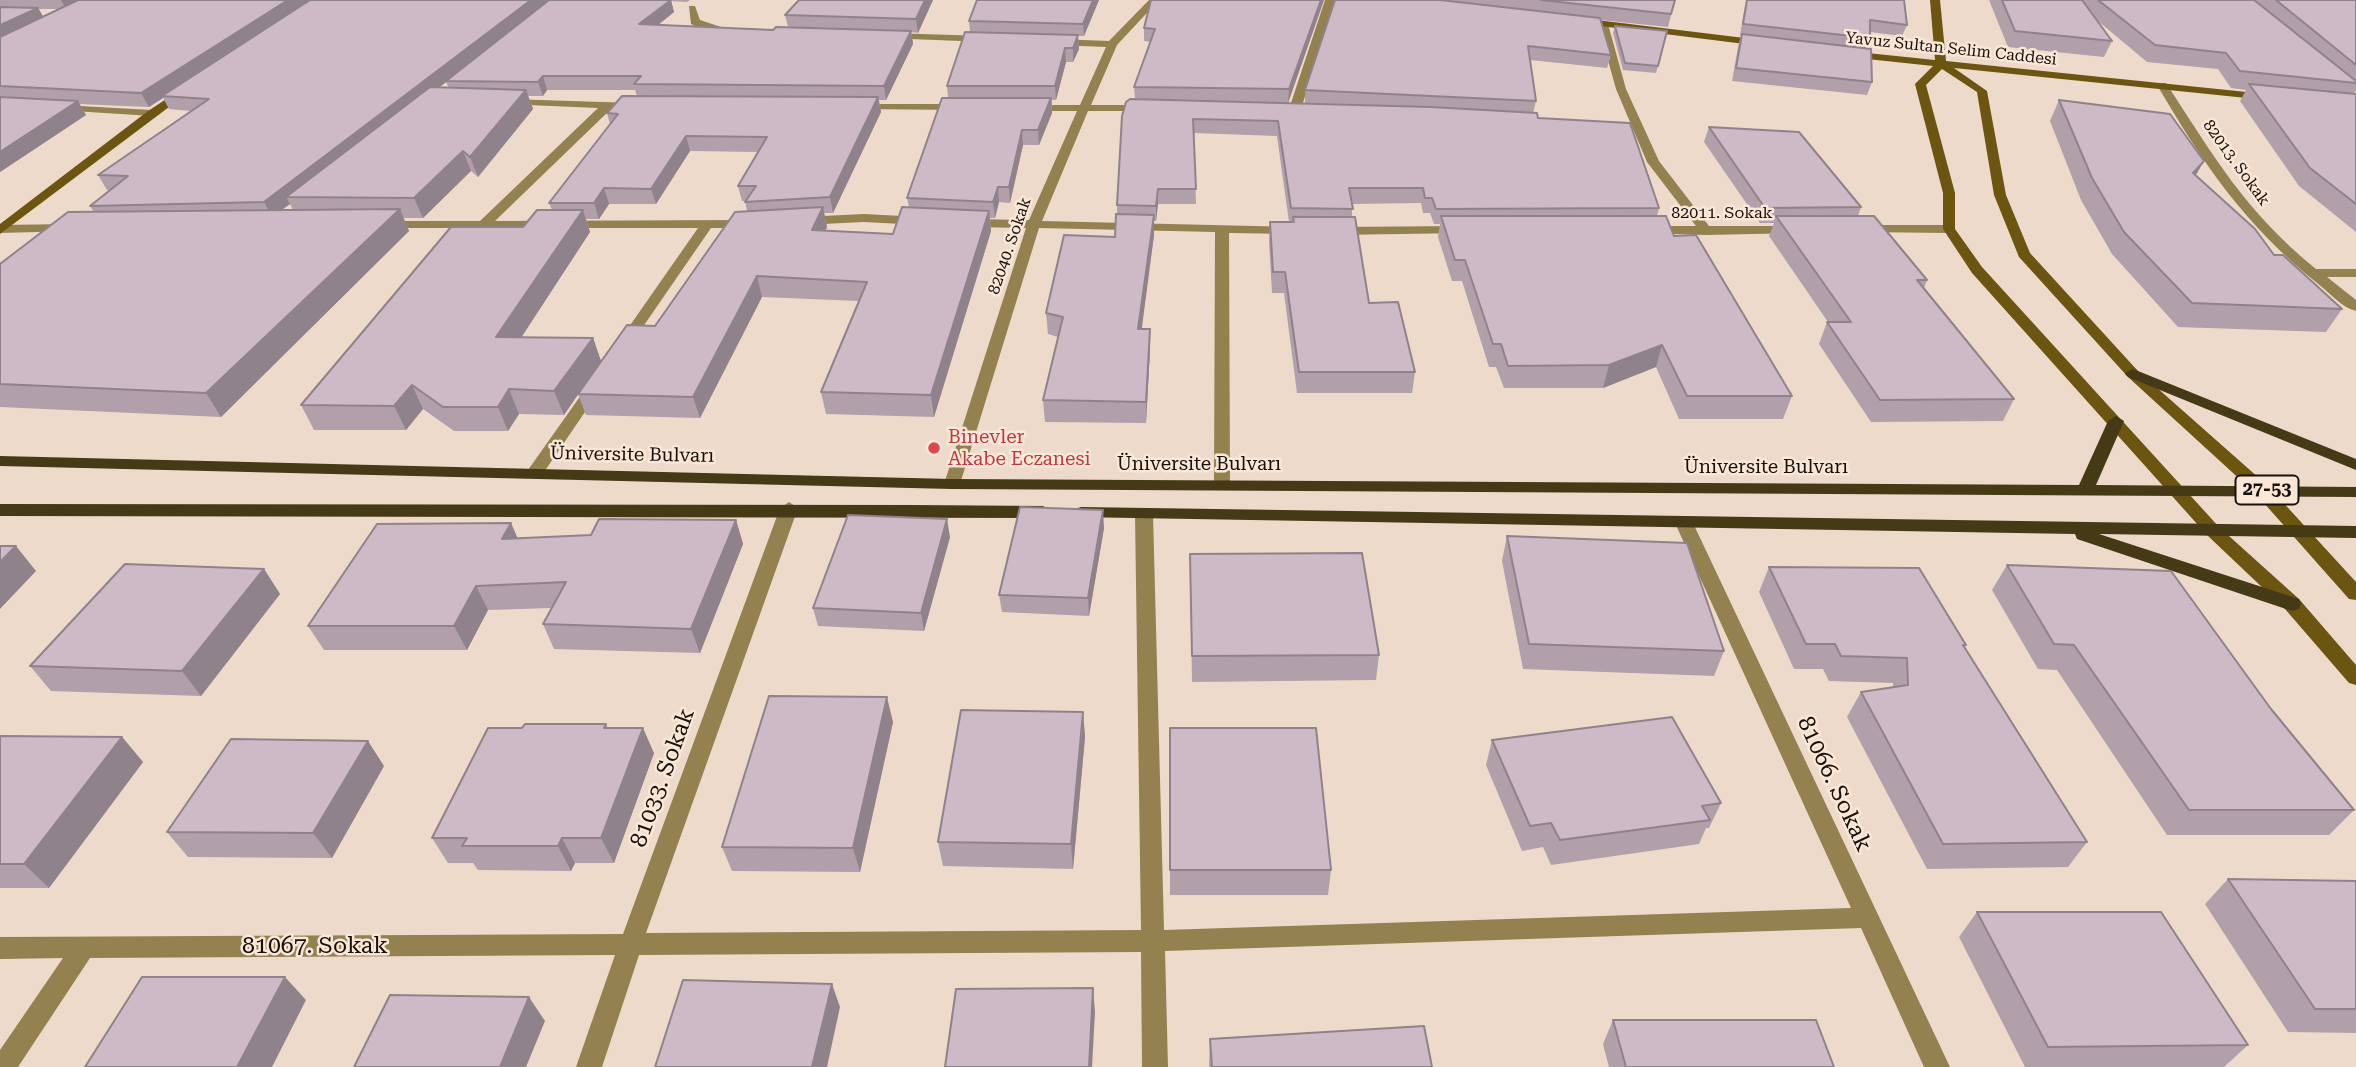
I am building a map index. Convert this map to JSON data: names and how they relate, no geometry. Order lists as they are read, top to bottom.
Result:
{
  "streets": {
    "main road": ["Yavuz Sultan Selim Caddesi", "Üniversite Bulvarı", "27-53"],
    "street": [
      "82013. Sokak",
      "82011. Sokak",
      "82040. Sokak",
      "81033. Sokak",
      "81066. Sokak",
      "81067. Sokak"
    ]
  },
  "crossings": [
    ["Yavuz Sultan Selim Caddesi", "82013. Sokak"],
    ["82040. Sokak", "Üniversite Bulvarı"],
    ["81033. Sokak", "81067. Sokak"],
    ["81066. Sokak", "81067. Sokak"]
  ],
  "places": ["Binevler Akabe Eczanesi"]
}
